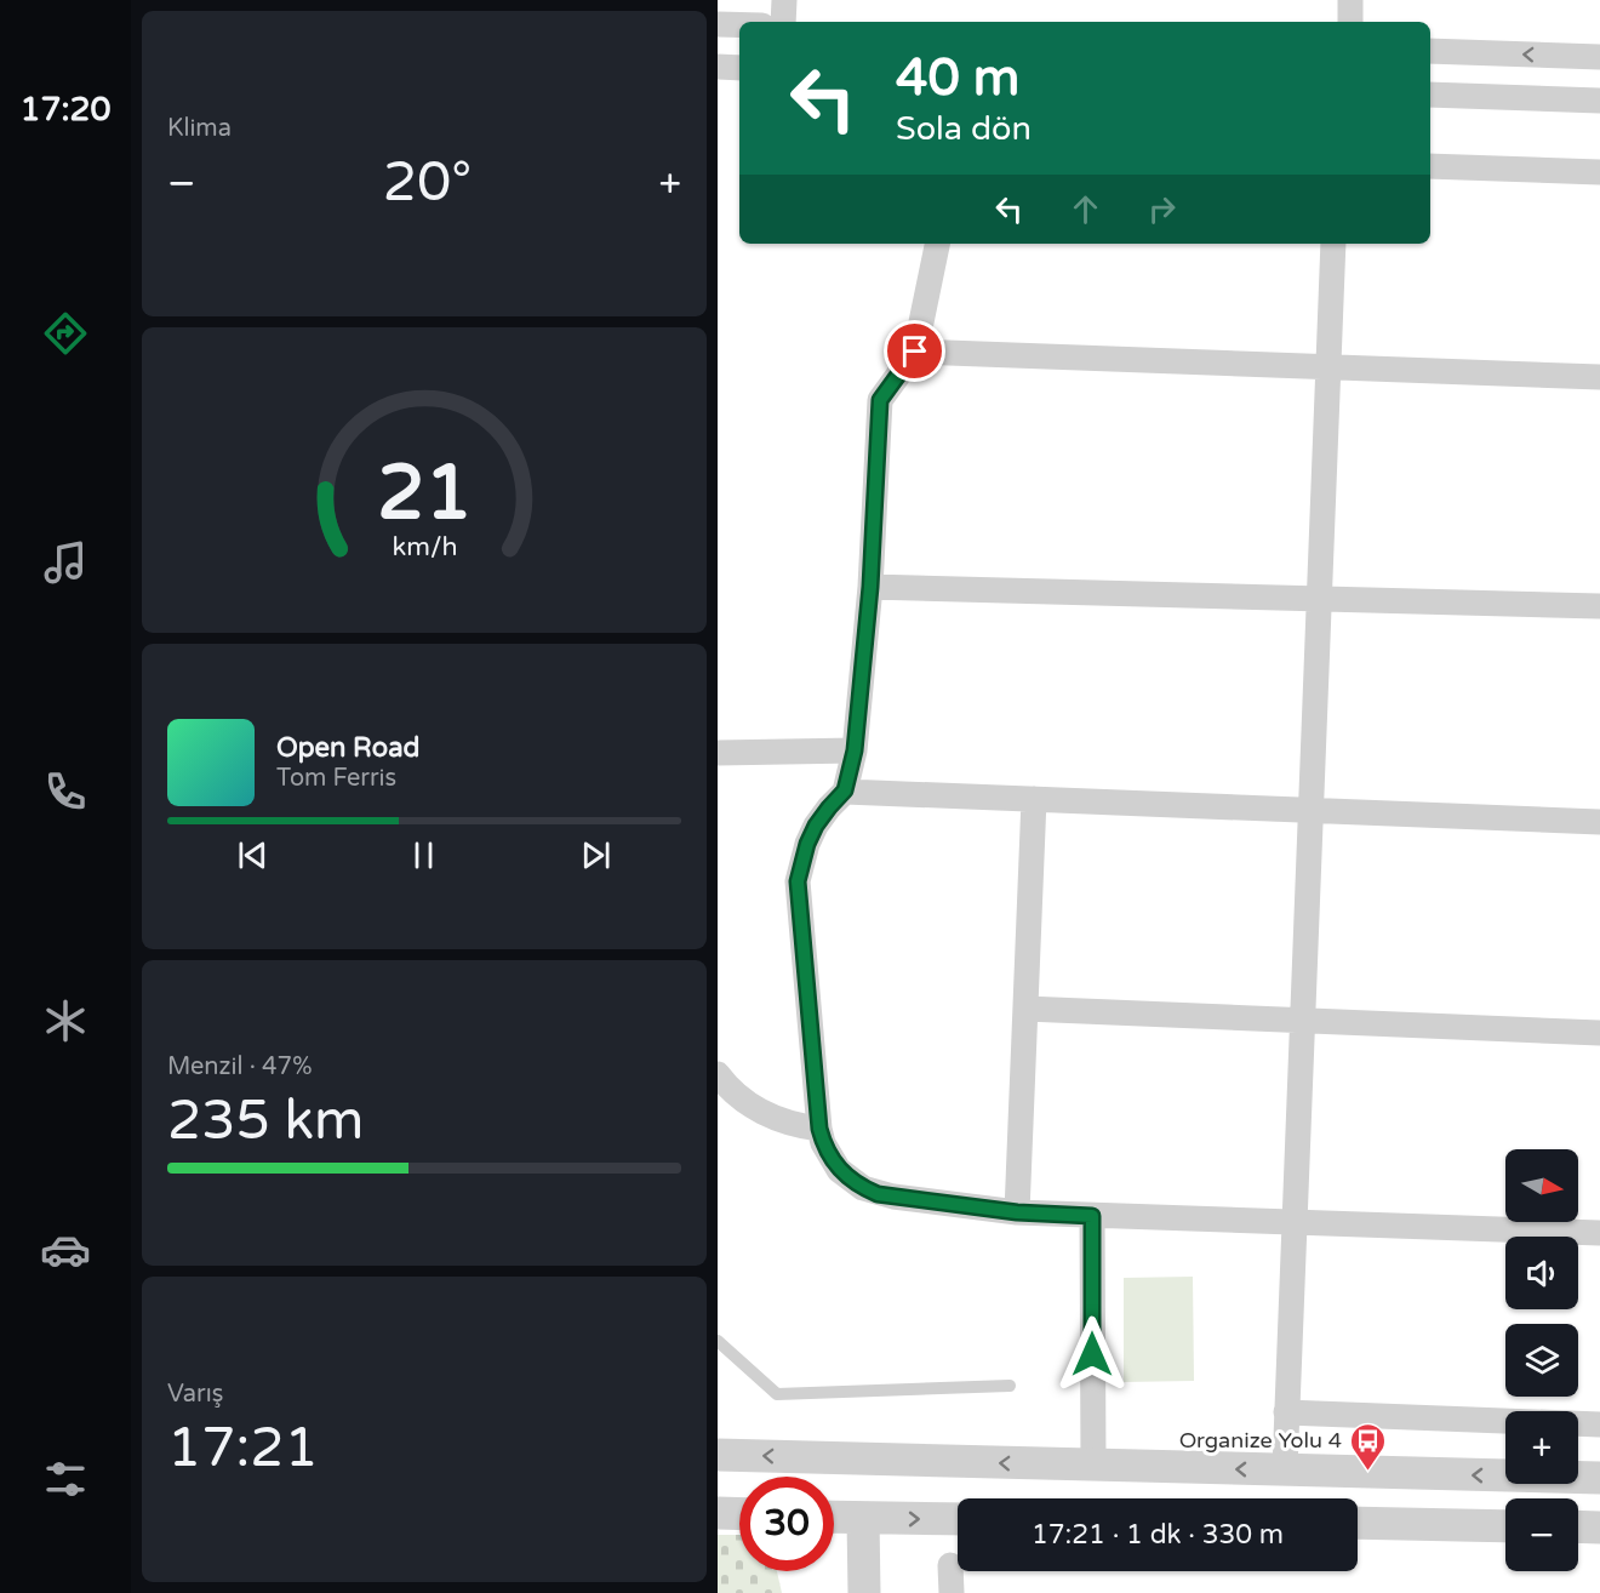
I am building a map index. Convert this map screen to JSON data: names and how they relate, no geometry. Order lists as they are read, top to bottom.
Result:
{
  "places": {
    "bus stop": ["Organize Yolu 4"]
  },
  "north": "right",
  "page": {
    "tabs": "17:20",
    "tile": [
      "Klima",
      ["Menzil · 47%", "235 km"],
      ["Varış", "17:21"]
    ],
    "turn": ["40 m", "Sola dön"],
    "heat": ["−", "20°", "+"],
    "song": ["Open Road", "Tom Ferris"],
    "map_buttons": ["+", "−"],
    "limit": "30",
    "trip": "17:21 · 1 dk · 330 m",
    "gauge": ["21", "km/h"]
  }
}
